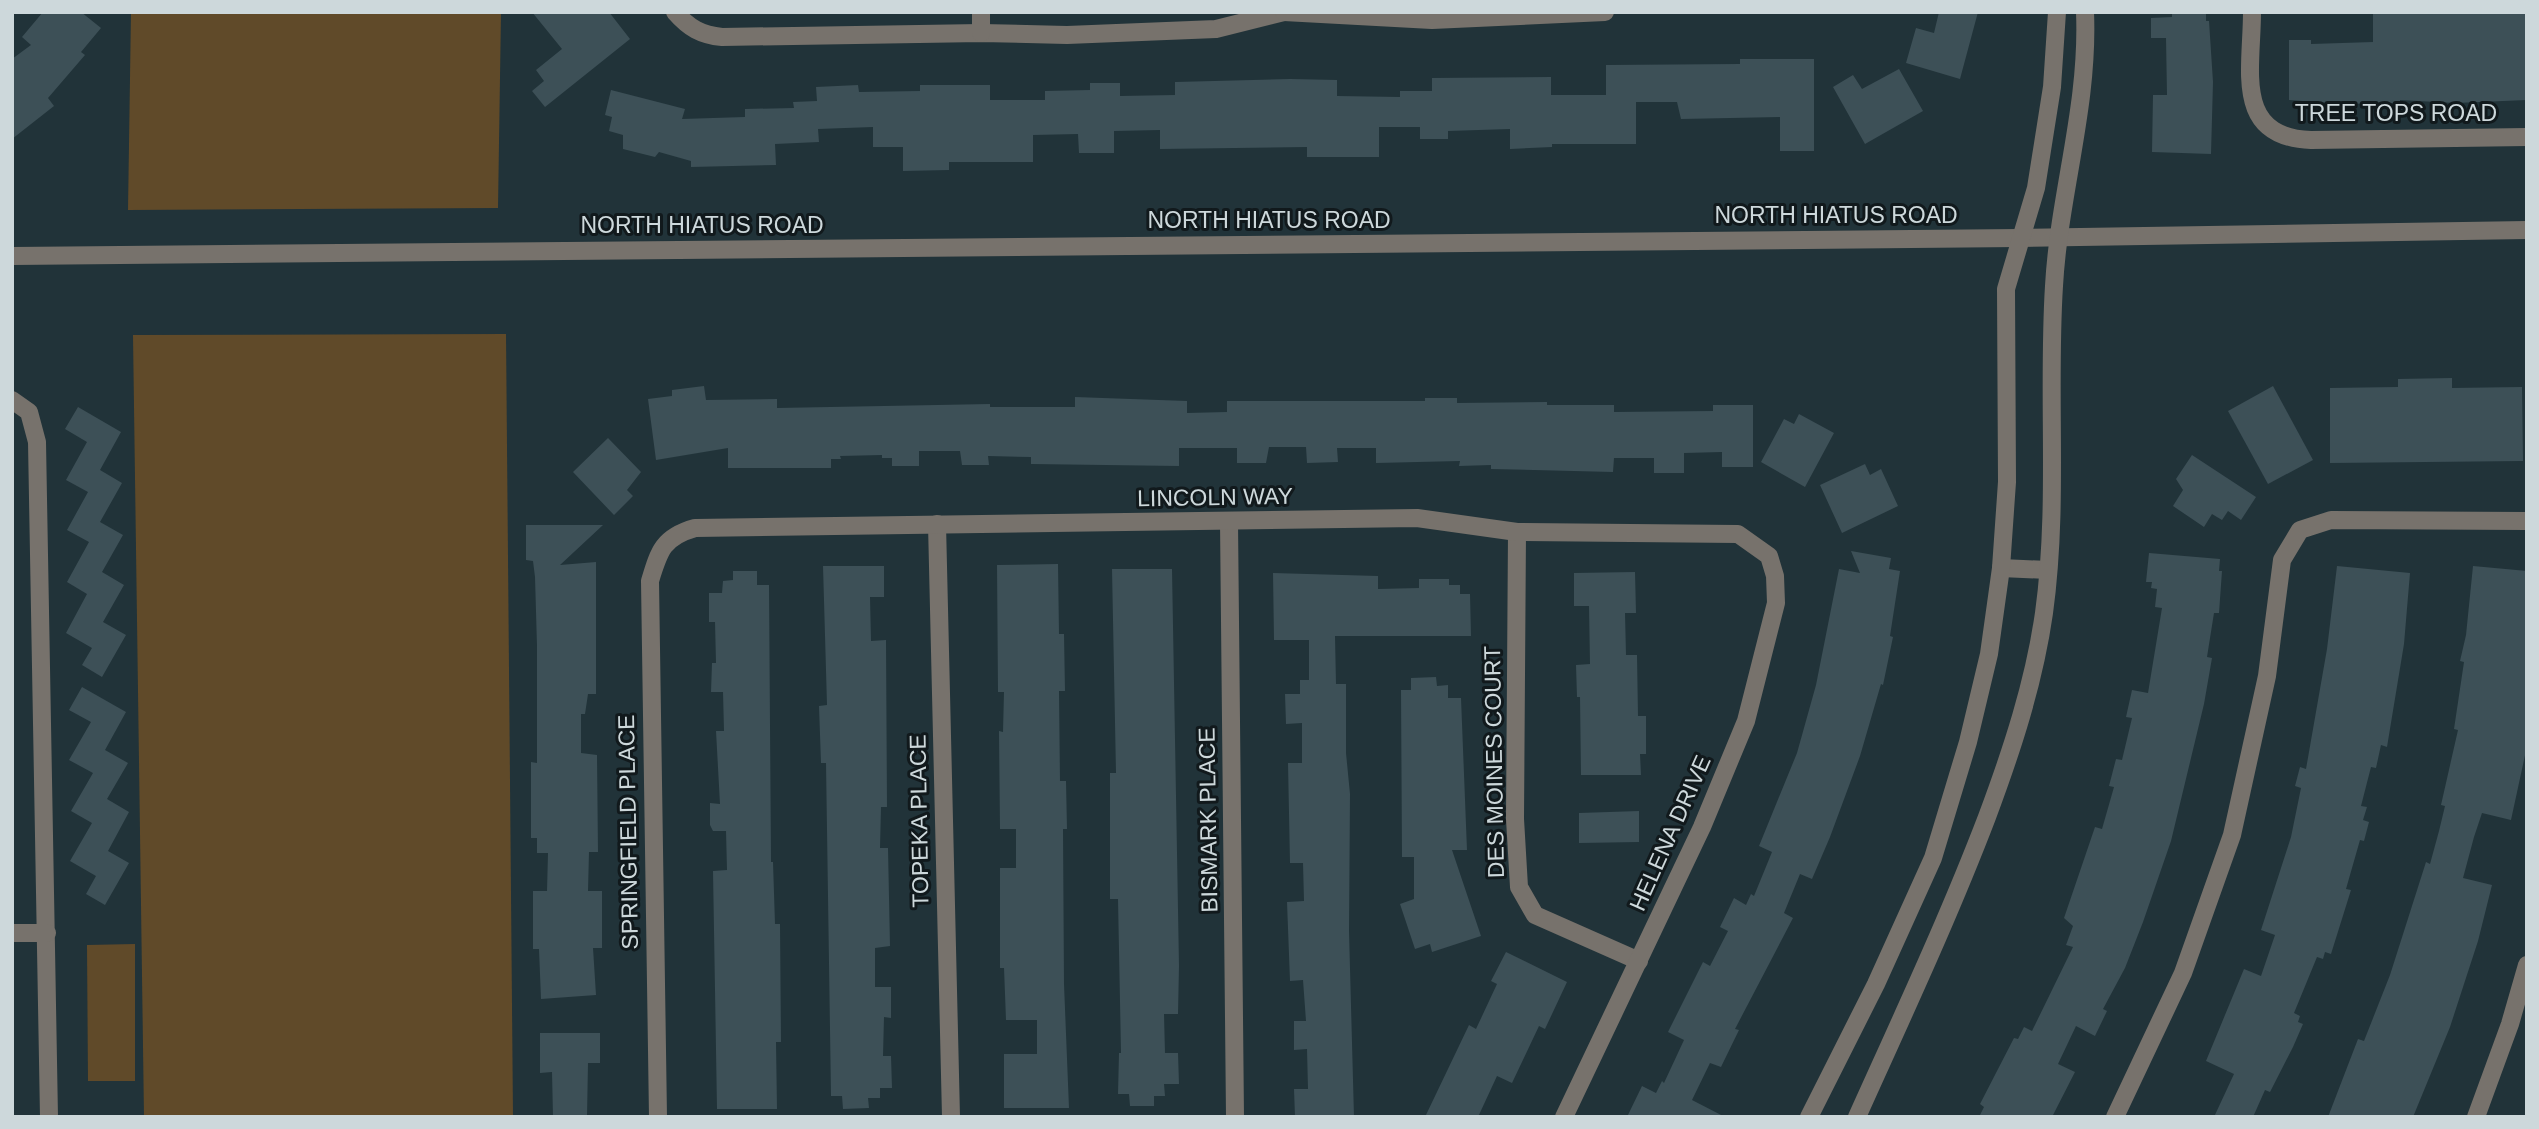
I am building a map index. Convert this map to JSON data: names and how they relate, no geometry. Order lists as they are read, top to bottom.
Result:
{
  "streets": {
    "street": [
      "TREE TOPS ROAD",
      "NORTH HIATUS ROAD",
      "LINCOLN WAY",
      "DES MOINES COURT",
      "BISMARK PLACE",
      "TOPEKA PLACE",
      "SPRINGFIELD PLACE",
      "HELENA DRIVE"
    ]
  },
  "crossings": [
    ["LINCOLN WAY", "DES MOINES COURT"],
    ["LINCOLN WAY", "BISMARK PLACE"],
    ["LINCOLN WAY", "TOPEKA PLACE"],
    ["LINCOLN WAY", "SPRINGFIELD PLACE"],
    ["LINCOLN WAY", "HELENA DRIVE"],
    ["DES MOINES COURT", "HELENA DRIVE"]
  ]
}
